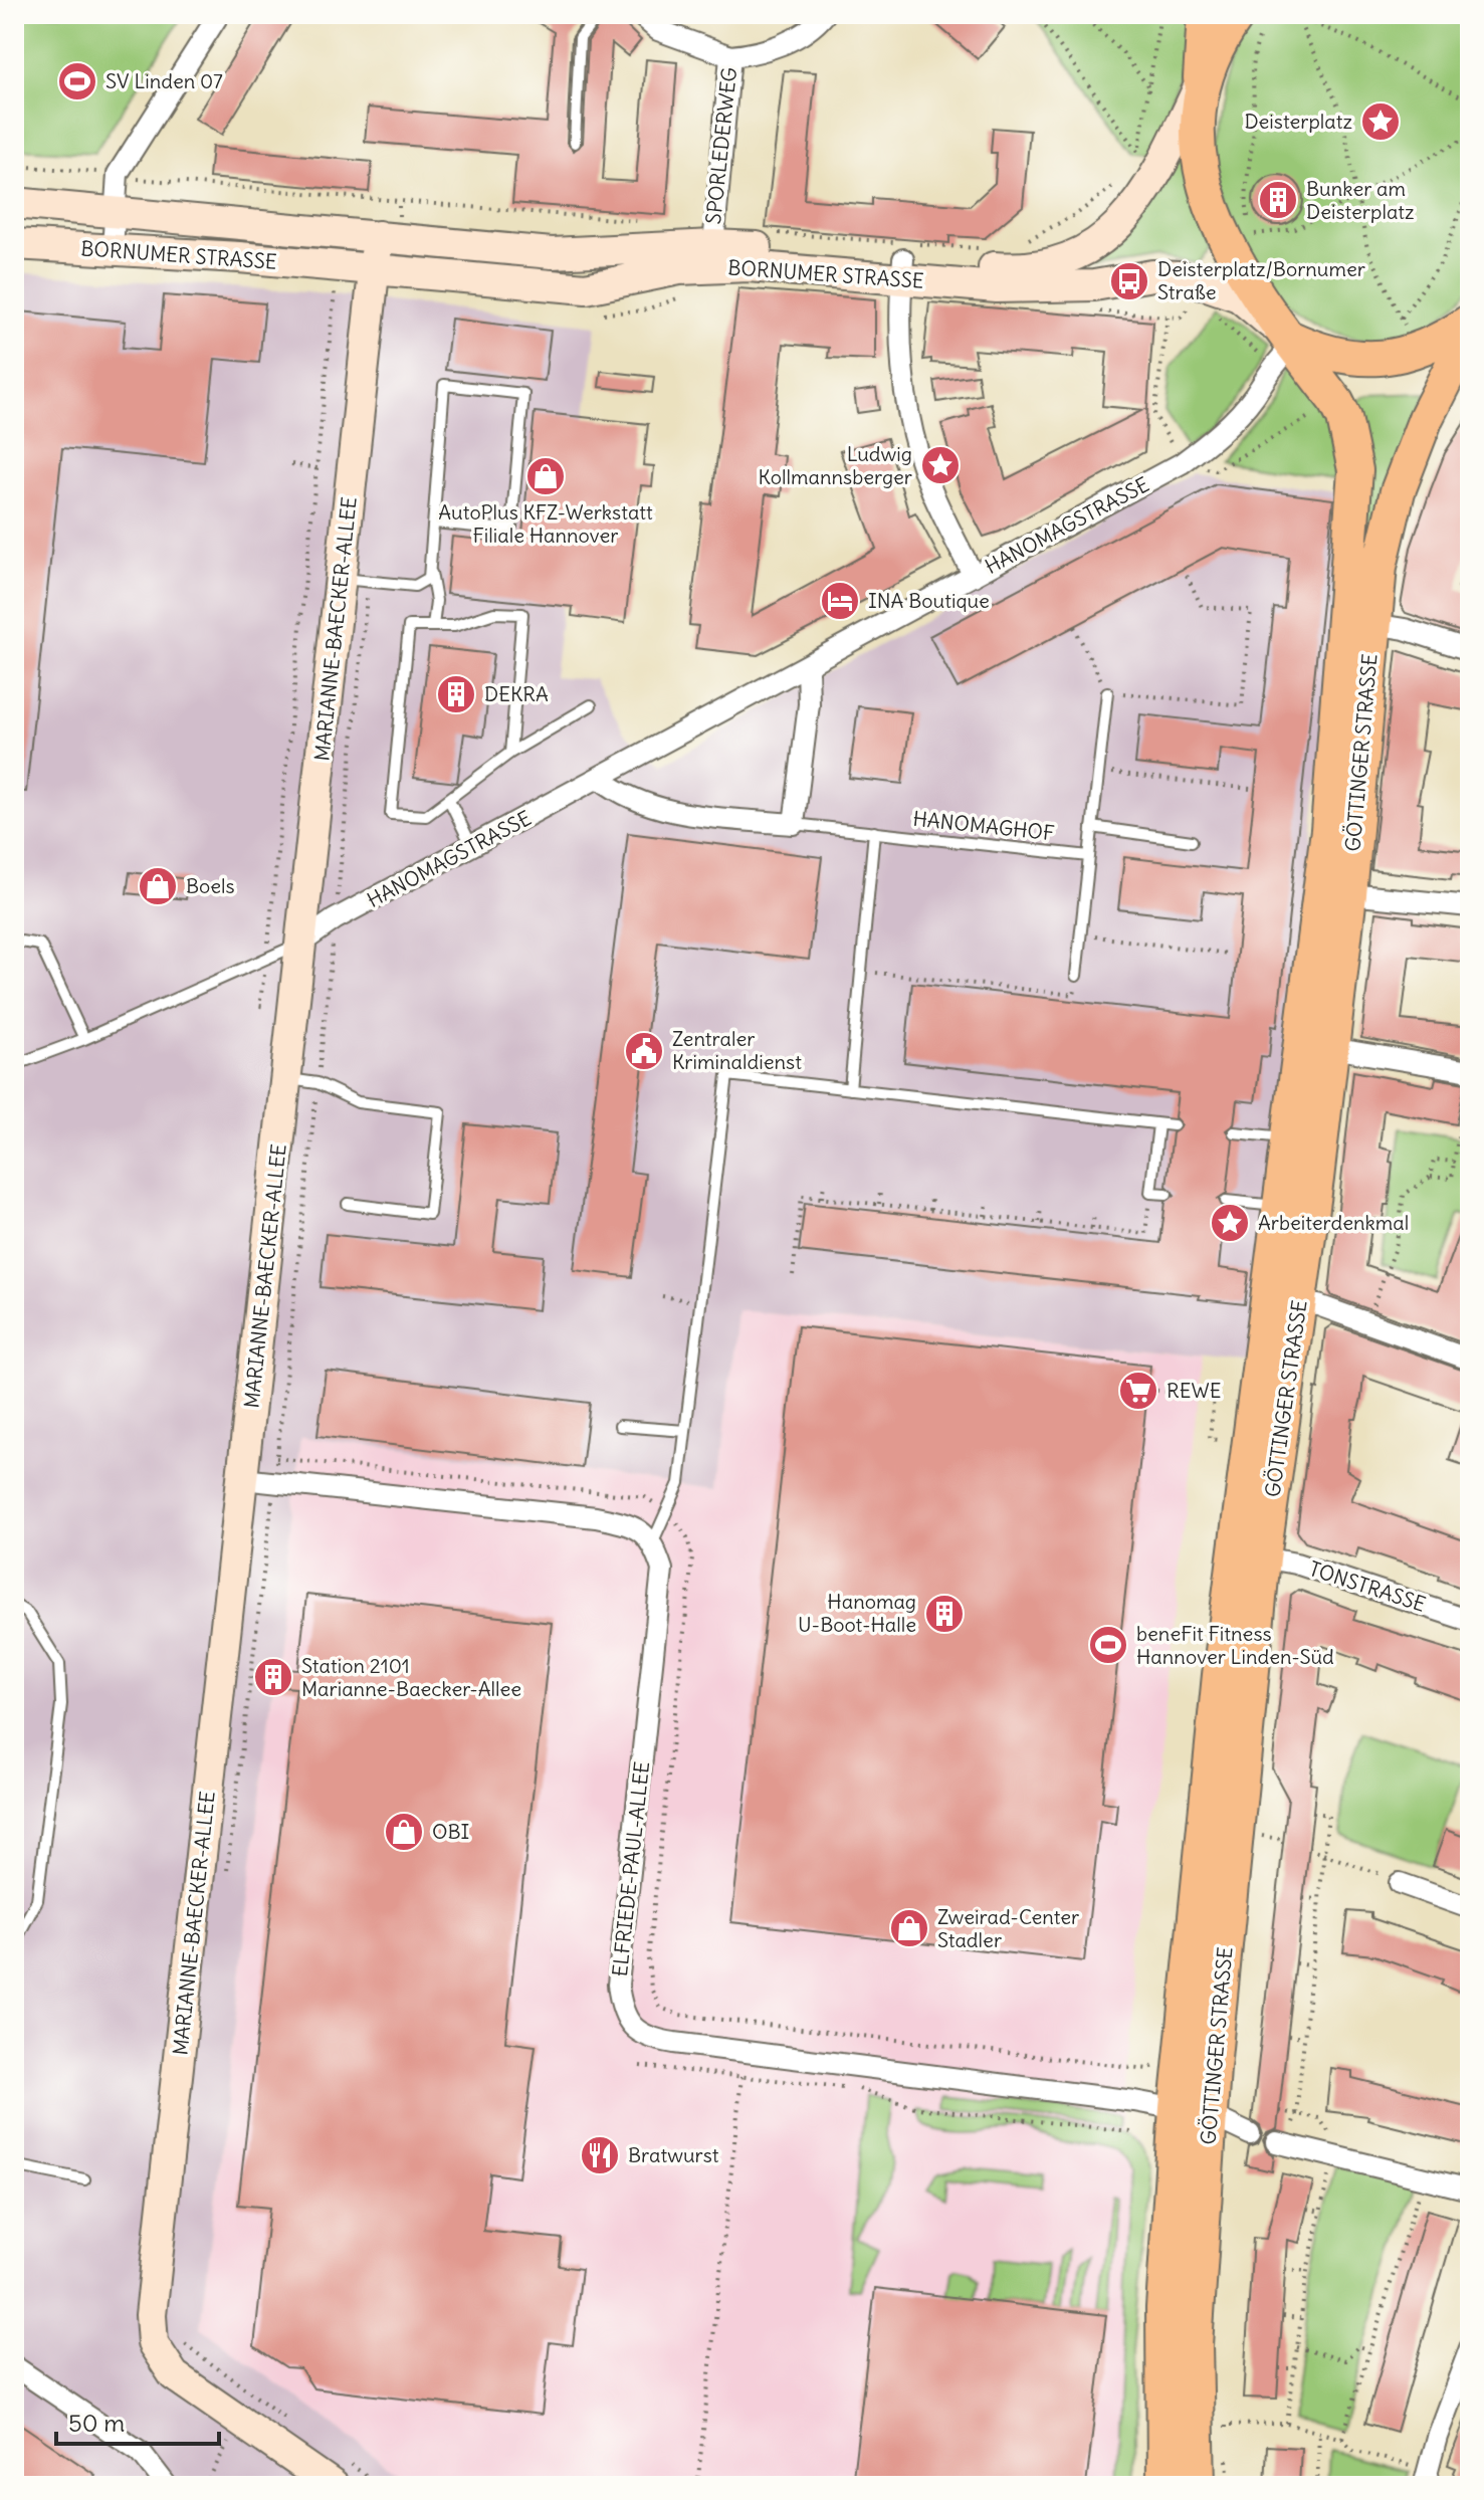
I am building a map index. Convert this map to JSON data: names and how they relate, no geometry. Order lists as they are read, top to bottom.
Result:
{
  "streets": {
    "main road": ["BORNUMER STRASSE", "MARIANNE-BAECKER-ALLEE", "GÖTTINGER STRASSE"],
    "street": [
      "SPORLEDERWEG",
      "HANOMAGSTRASSE",
      "TONSTRASSE",
      "ELFRIEDE-PAUL-ALLEE"
    ],
    "lane": ["HANOMAGHOF"]
  },
  "crossings": [
    ["SPORLEDERWEG", "BORNUMER STRASSE"],
    ["BORNUMER STRASSE", "HANOMAGSTRASSE"],
    ["BORNUMER STRASSE", "MARIANNE-BAECKER-ALLEE"],
    ["BORNUMER STRASSE", "GÖTTINGER STRASSE"],
    ["HANOMAGSTRASSE", "MARIANNE-BAECKER-ALLEE"],
    ["HANOMAGSTRASSE", "GÖTTINGER STRASSE"],
    ["GÖTTINGER STRASSE", "TONSTRASSE"],
    ["GÖTTINGER STRASSE", "ELFRIEDE-PAUL-ALLEE"]
  ],
  "places": {
    "sports": ["SV Linden 07", "beneFit Fitness Hannover Linden-Süd"],
    "place": ["Deisterplatz", "Ludwig Kollmannsberger", "Arbeiterdenkmal"],
    "building": [
      "Bunker am Deisterplatz",
      "DEKRA",
      "Hanomag U-Boot-Halle",
      "Station 2101 Marianne-Baecker-Allee"
    ],
    "bus stop": ["Deisterplatz/Bornumer Straße"],
    "shop": [
      "AutoPlus KFZ-Werkstatt Filiale Hannover",
      "Boels",
      "OBI",
      "Zweirad-Center Stadler"
    ],
    "hotel": ["INA Boutique"],
    "public building": ["Zentraler Kriminaldienst"],
    "supermarket": ["REWE"],
    "restaurant": ["Bratwurst"]
  },
  "scale_bar": "50 m"
}
